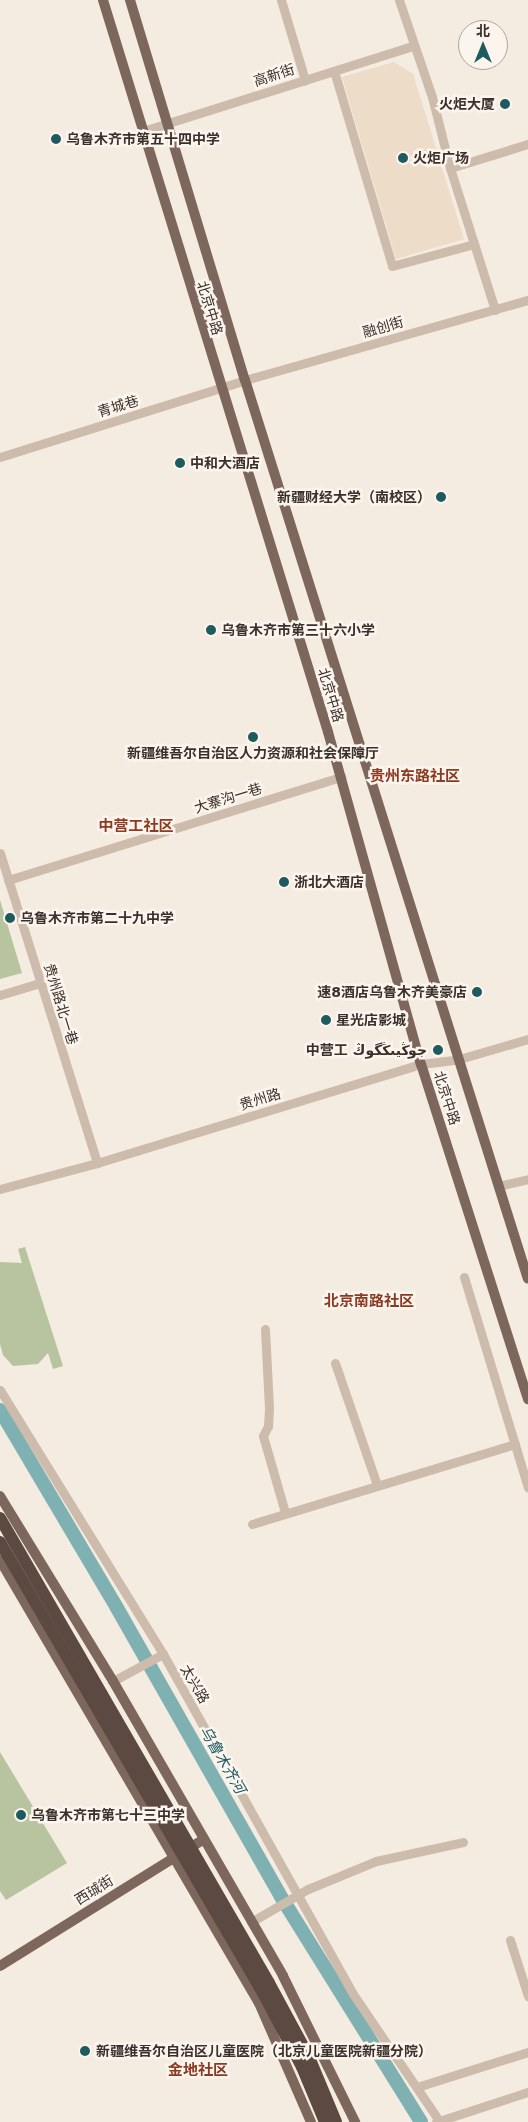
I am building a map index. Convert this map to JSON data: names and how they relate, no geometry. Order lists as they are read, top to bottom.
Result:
{
  "streets": {
    "main road": ["北京中路", "西珹街"],
    "street": [
      "高新街",
      "融创街",
      "青城巷",
      "大寨沟一巷",
      "贵州路北一巷",
      "贵州路",
      "太兴路"
    ]
  },
  "crossings": [
    ["高新街", "北京中路"],
    ["北京中路", "融创街"],
    ["北京中路", "青城巷"],
    ["北京中路", "大寨沟一巷"],
    ["北京中路", "贵州路"],
    ["融创街", "青城巷"],
    ["大寨沟一巷", "贵州路北一巷"],
    ["贵州路北一巷", "贵州路"]
  ],
  "districts": [
    "贵州东路社区",
    "中营工社区",
    "北京南路社区",
    "金地社区"
  ],
  "water": ["乌鲁木齐河"],
  "places": [
    "火炬大厦",
    "乌鲁木齐市第五十四中学",
    "火炬广场",
    "中和大酒店",
    "新疆财经大学（南校区）",
    "乌鲁木齐市第三十六小学",
    "新疆维吾尔自治区人力资源和社会保障厅",
    "浙北大酒店",
    "乌鲁木齐市第二十九中学",
    "速8酒店乌鲁木齐美豪店",
    "星光店影城",
    "中营工 جوڭيىڭگوڭ",
    "乌鲁木齐市第七十三中学",
    "新疆维吾尔自治区儿童医院（北京儿童医院新疆分院）"
  ],
  "north": "top"
}
